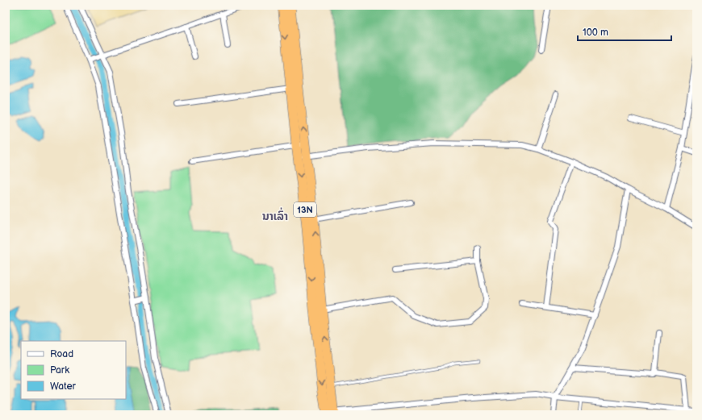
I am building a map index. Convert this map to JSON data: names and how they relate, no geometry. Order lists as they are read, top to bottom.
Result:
{
  "streets": {
    "highway": ["13N"]
  },
  "districts": ["ນາເລົ່າ"],
  "legend": ["Road", "Park", "Water"],
  "scale_bar": "100 m"
}
